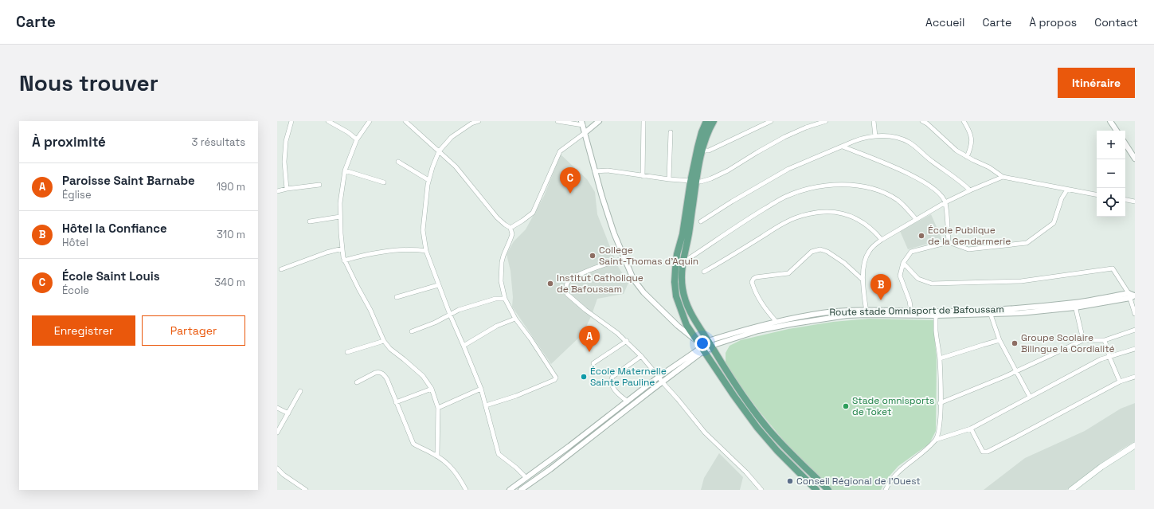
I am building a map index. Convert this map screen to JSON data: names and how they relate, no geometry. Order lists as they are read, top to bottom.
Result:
{
  "streets": {
    "street": ["Route stade Omnisport de Bafoussam"]
  },
  "places": [
    "École Publique de la Gendarmerie",
    "College Saint-Thomas d'Aquin",
    "Institut Catholique de Bafoussam",
    "Groupe Scolaire Bilingue la Cordialité",
    "École Maternelle Sainte Pauline",
    "Stade omnisports de Toket",
    "Conseil Régional de l'Ouest"
  ],
  "page": {
    "header": "Carte",
    "nav": [
      "Accueil",
      "Carte",
      "À propos",
      "Contact"
    ],
    "buttons": [
      "Itinéraire",
      ["Enregistrer", "Partager"]
    ],
    "title": "Nous trouver",
    "heading": ["À proximité", "3 résultats"],
    "map_buttons": ["+", "−"],
    "list": [
      {
        "mark": "A",
        "name": "Paroisse Saint Barnabe",
        "note": "Église",
        "value": "190 m"
      },
      {
        "mark": "B",
        "name": "Hôtel la Confiance",
        "note": "Hôtel",
        "value": "310 m"
      },
      {
        "mark": "C",
        "name": "École Saint Louis",
        "note": "École",
        "value": "340 m"
      }
    ],
    "pins": ["C", "B", "A"]
  }
}
